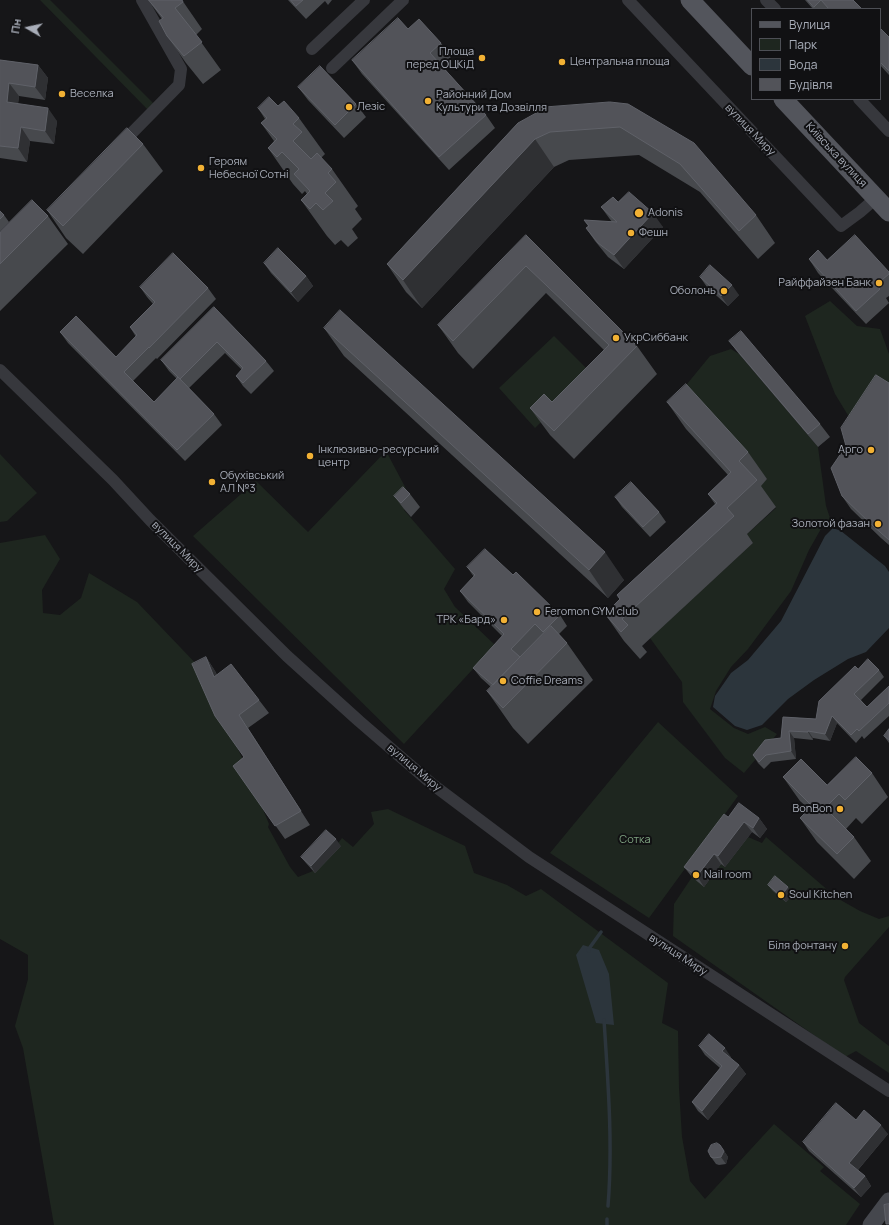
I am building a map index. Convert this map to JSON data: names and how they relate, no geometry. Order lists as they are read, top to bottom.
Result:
{
  "streets": {
    "main road": ["Київська вулиця"],
    "street": ["вулиця Миру"]
  },
  "crossings": [
    ["вулиця Миру", "Київська вулиця"]
  ],
  "parks": ["Сотка"],
  "places": [
    "Площа перед ОЦКіД",
    "Центральна площа",
    "Веселка",
    "Районний Дом Культури та Дозвілля",
    "Лезіс",
    "Героям Небесної Сотні",
    "Adonis",
    "Фешн",
    "Райффайзен Банк",
    "Оболонь",
    "УкрСиббанк",
    "Арго",
    "Інклюзивно-ресурсний центр",
    "Обухівський АЛ №3",
    "Золотой фазан",
    "Feromon GYM club",
    "ТРК «Бард»",
    "Coffie Dreams",
    "BonBon",
    "Nail room",
    "Soul Kitchen",
    "Біля фонтану"
  ],
  "legend": [
    "Вулиця",
    "Парк",
    "Вода",
    "Будівля"
  ],
  "north": "left"
}
